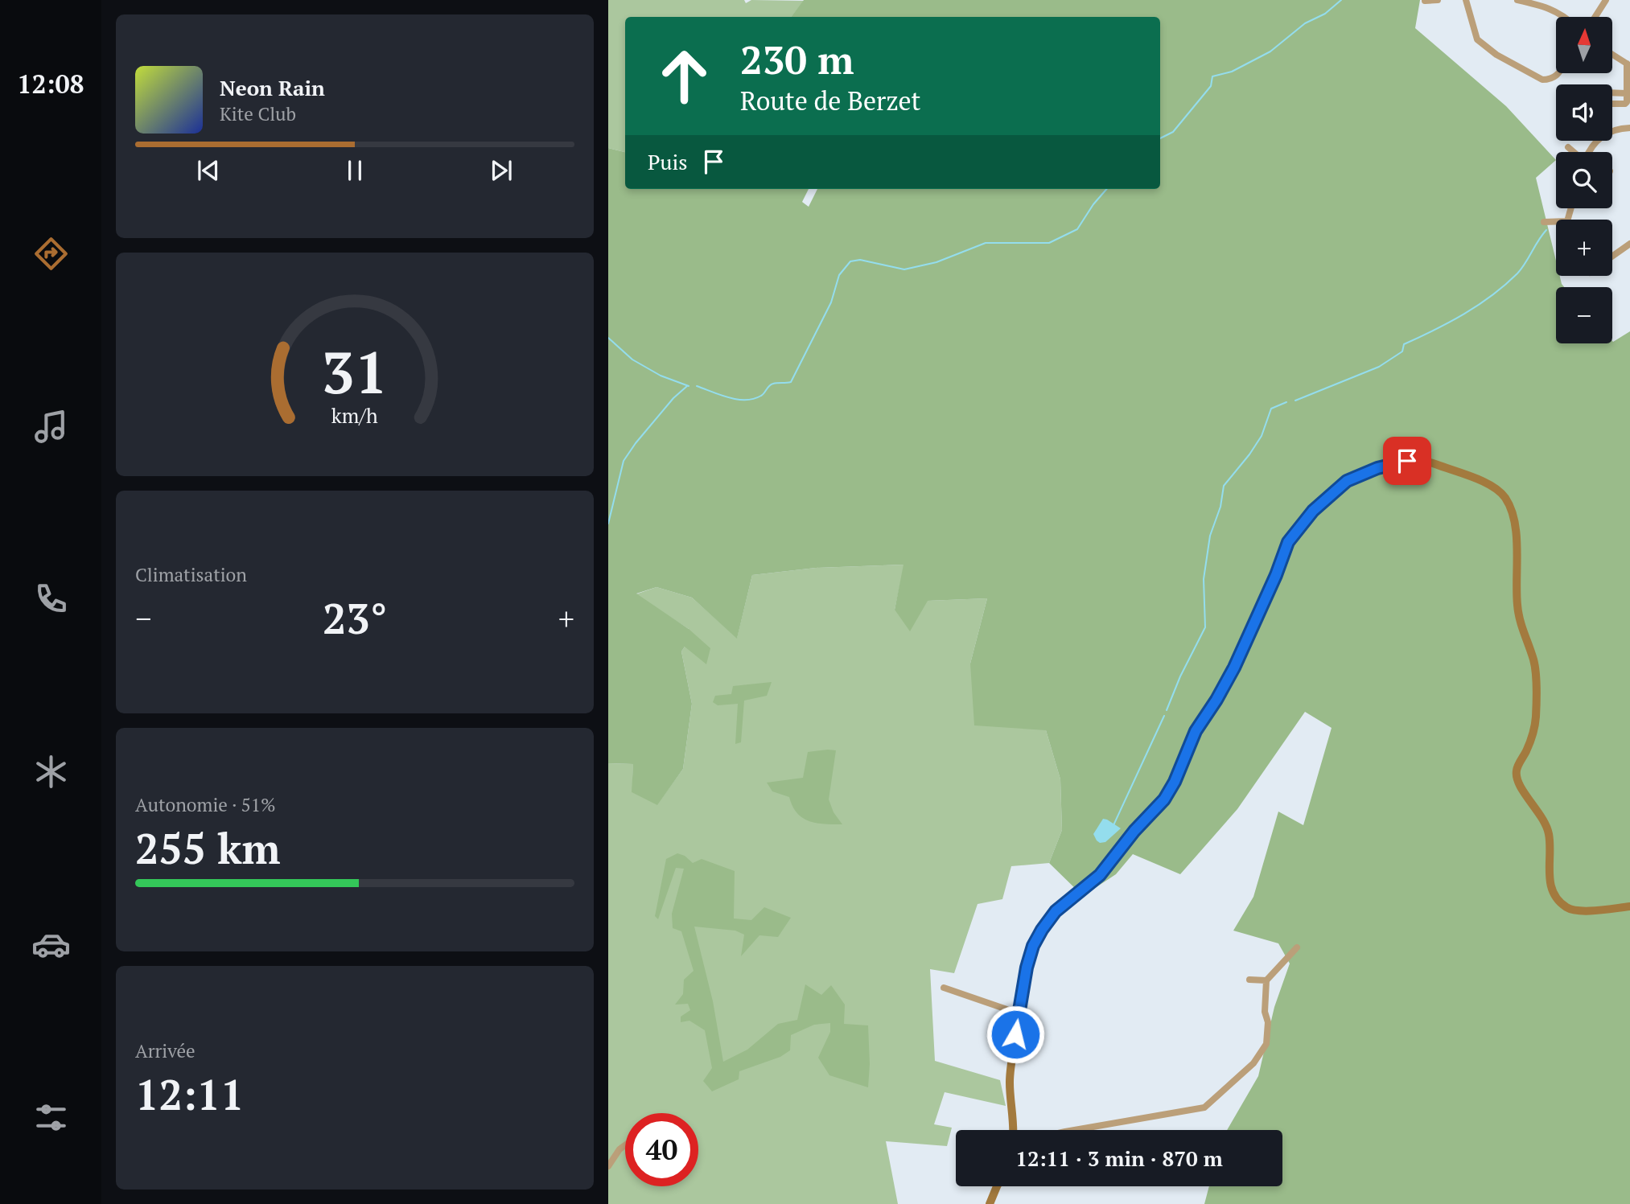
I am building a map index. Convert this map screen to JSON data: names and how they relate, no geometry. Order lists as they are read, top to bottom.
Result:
{
  "north": "top",
  "page": {
    "tabs": "12:08",
    "map_buttons": ["+", "−"],
    "turn": ["230 m", "Route de Berzet"],
    "song": ["Neon Rain", "Kite Club"],
    "then": "Puis",
    "tile": [
      "Climatisation",
      ["Autonomie · 51%", "255 km"],
      ["Arrivée", "12:11"]
    ],
    "heat": ["−", "23°", "+"],
    "limit": "40",
    "trip": "12:11 · 3 min · 870 m",
    "gauge": ["31", "km/h"]
  }
}
